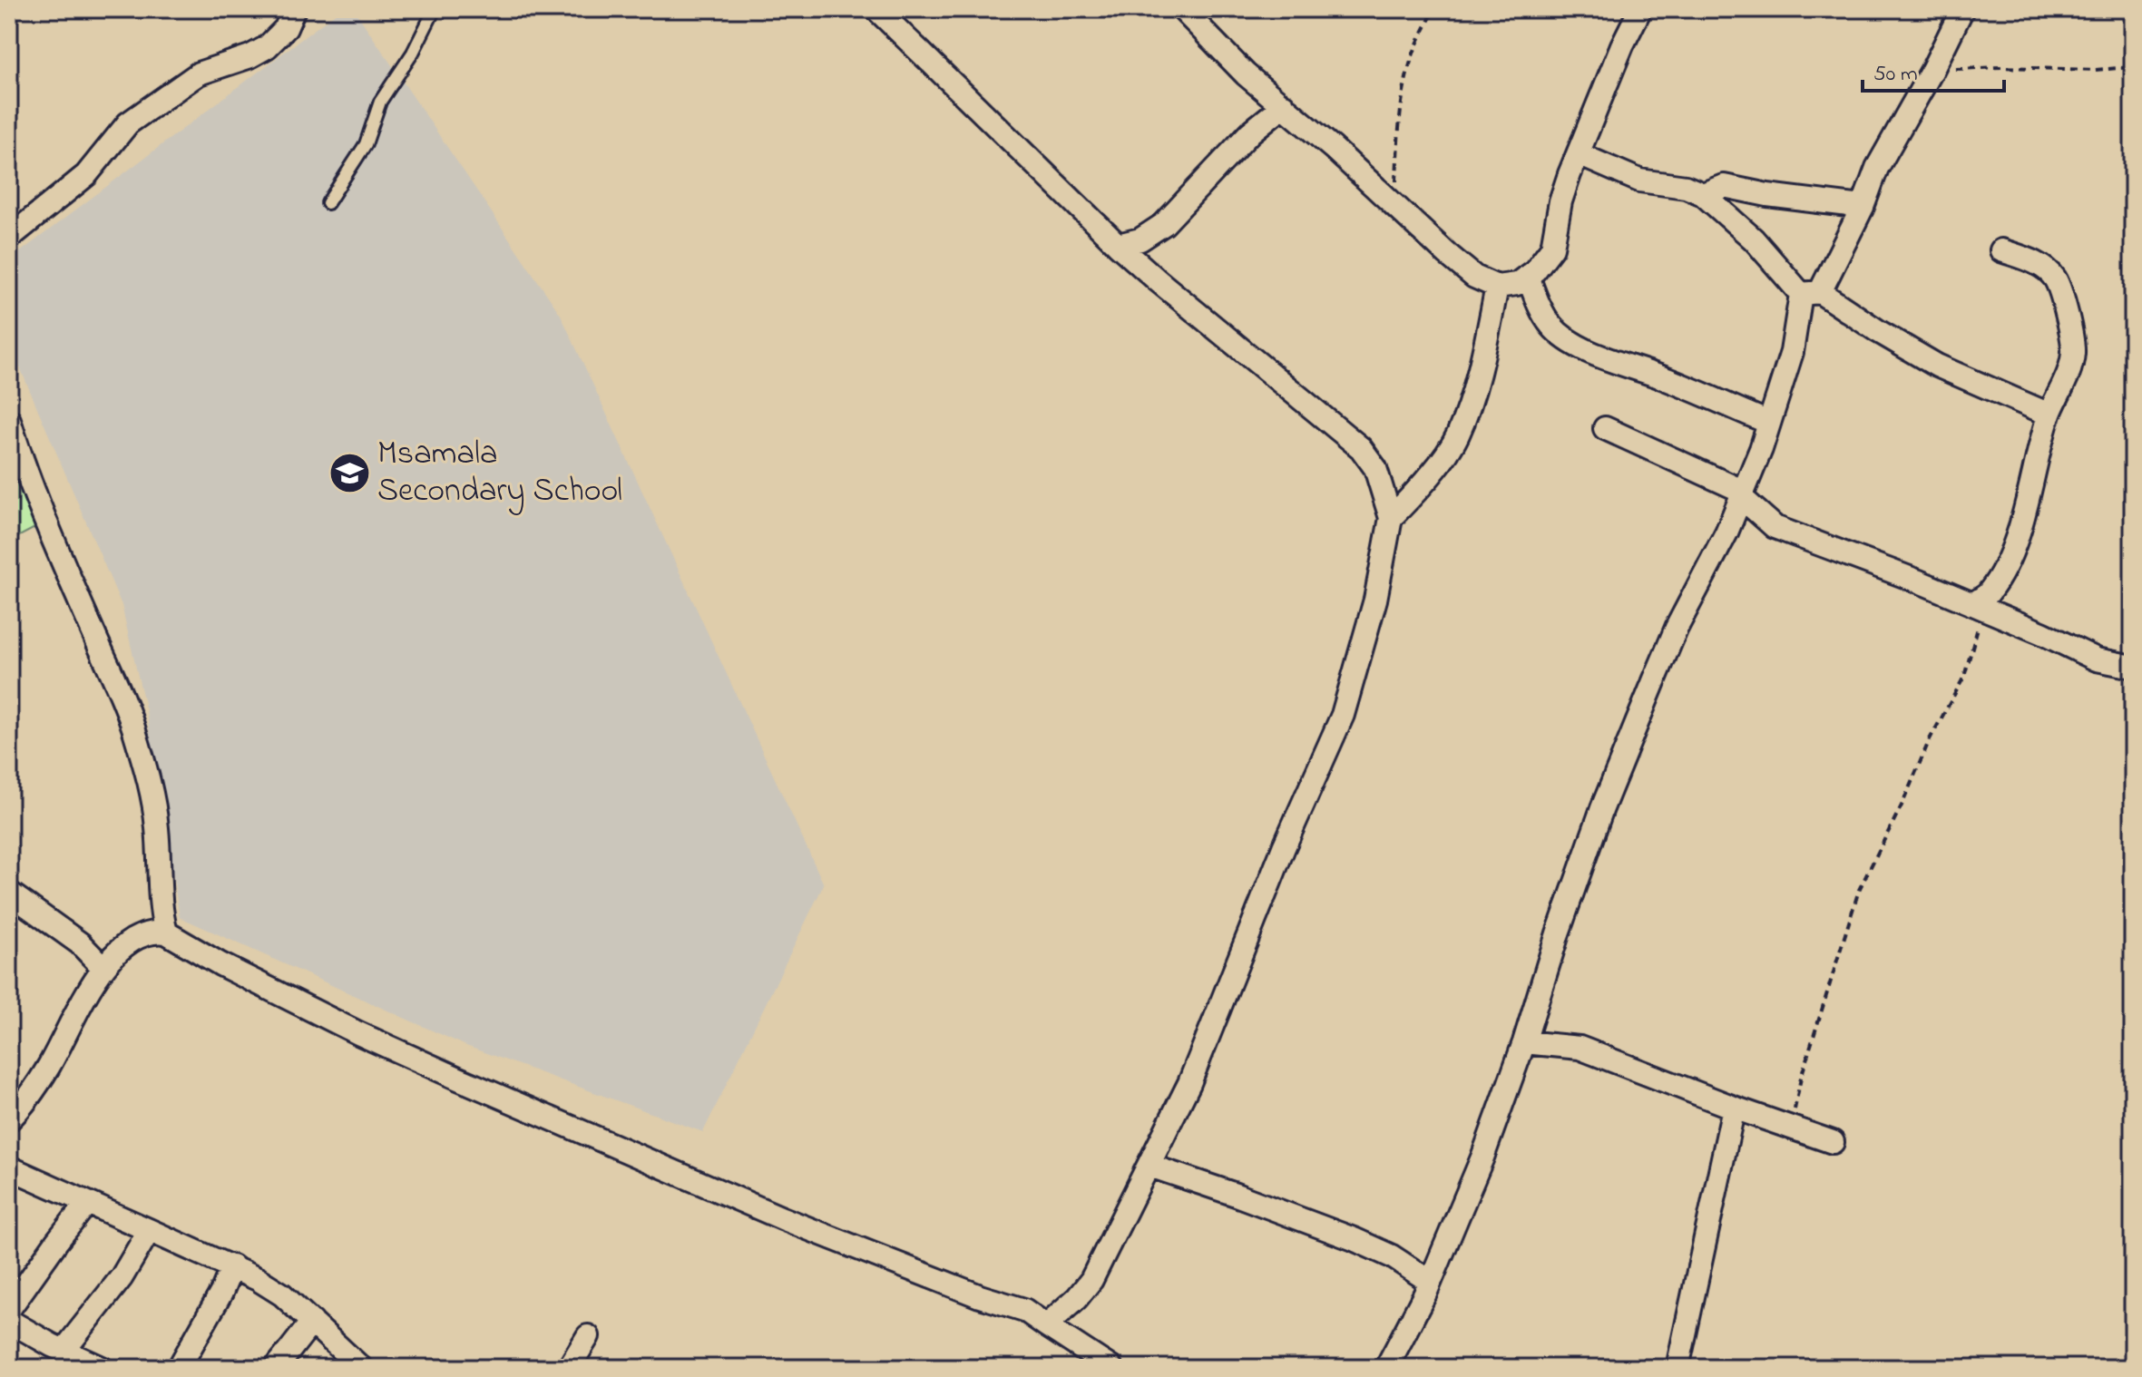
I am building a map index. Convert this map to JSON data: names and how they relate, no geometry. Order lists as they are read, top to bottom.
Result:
{
  "places": {
    "school or university": ["Msamala Secondary School"]
  },
  "scale_bar": "50 m"
}
